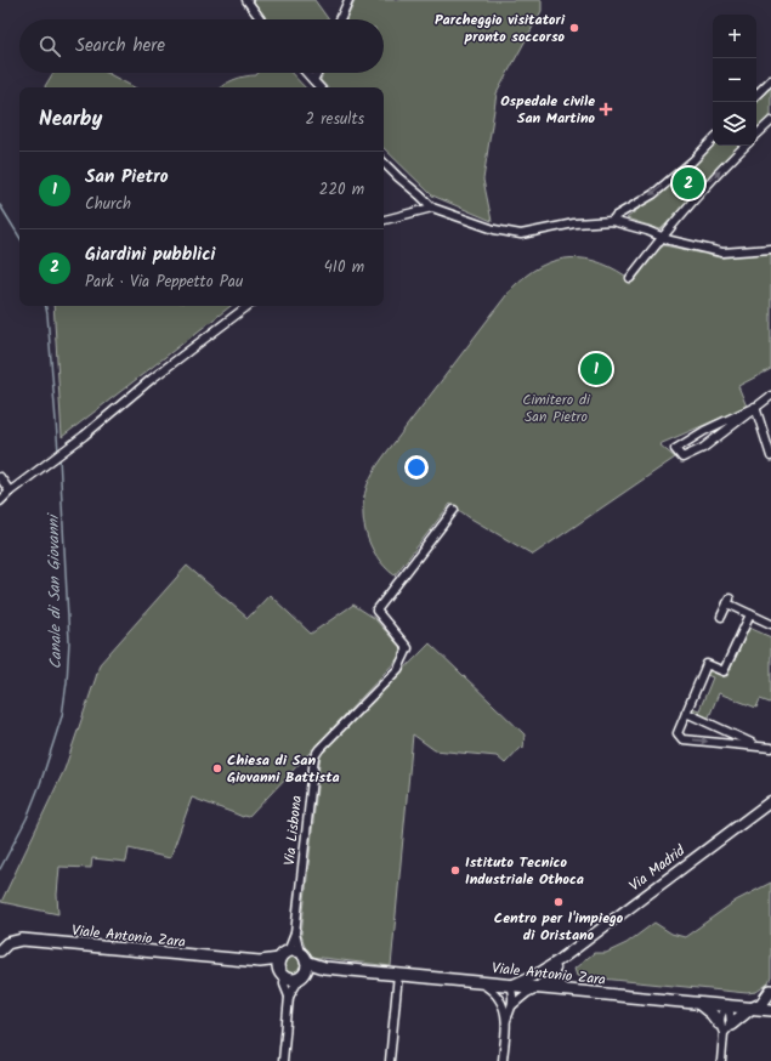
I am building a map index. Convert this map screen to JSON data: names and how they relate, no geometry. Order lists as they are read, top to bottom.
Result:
{
  "streets": {
    "main road": ["Viale Antonio Zara"],
    "street": ["Via Lisbona", "Via Madrid"]
  },
  "crossings": [
    ["Via Lisbona", "Viale Antonio Zara"],
    ["Via Madrid", "Viale Antonio Zara"]
  ],
  "water": ["Canale di San Giovanni"],
  "parks": ["Cimitero di San Pietro"],
  "places": {
    "other": [
      "Parcheggio visitatori pronto soccorso",
      "Chiesa di San Giovanni Battista",
      "Istituto Tecnico Industriale Othoca",
      "Centro per l'impiego di Oristano"
    ],
    "health": ["Ospedale civile San Martino"]
  },
  "page": {
    "map_buttons": ["+", "−"],
    "search": "Search here",
    "heading": ["Nearby", "2 results"],
    "list": [
      {
        "mark": "1",
        "name": "San Pietro",
        "note": "Church",
        "value": "220 m"
      },
      {
        "mark": "2",
        "name": "Giardini pubblici",
        "note": "Park · Via Peppetto Pau",
        "value": "410 m"
      }
    ],
    "pins": ["2", "1"]
  }
}
